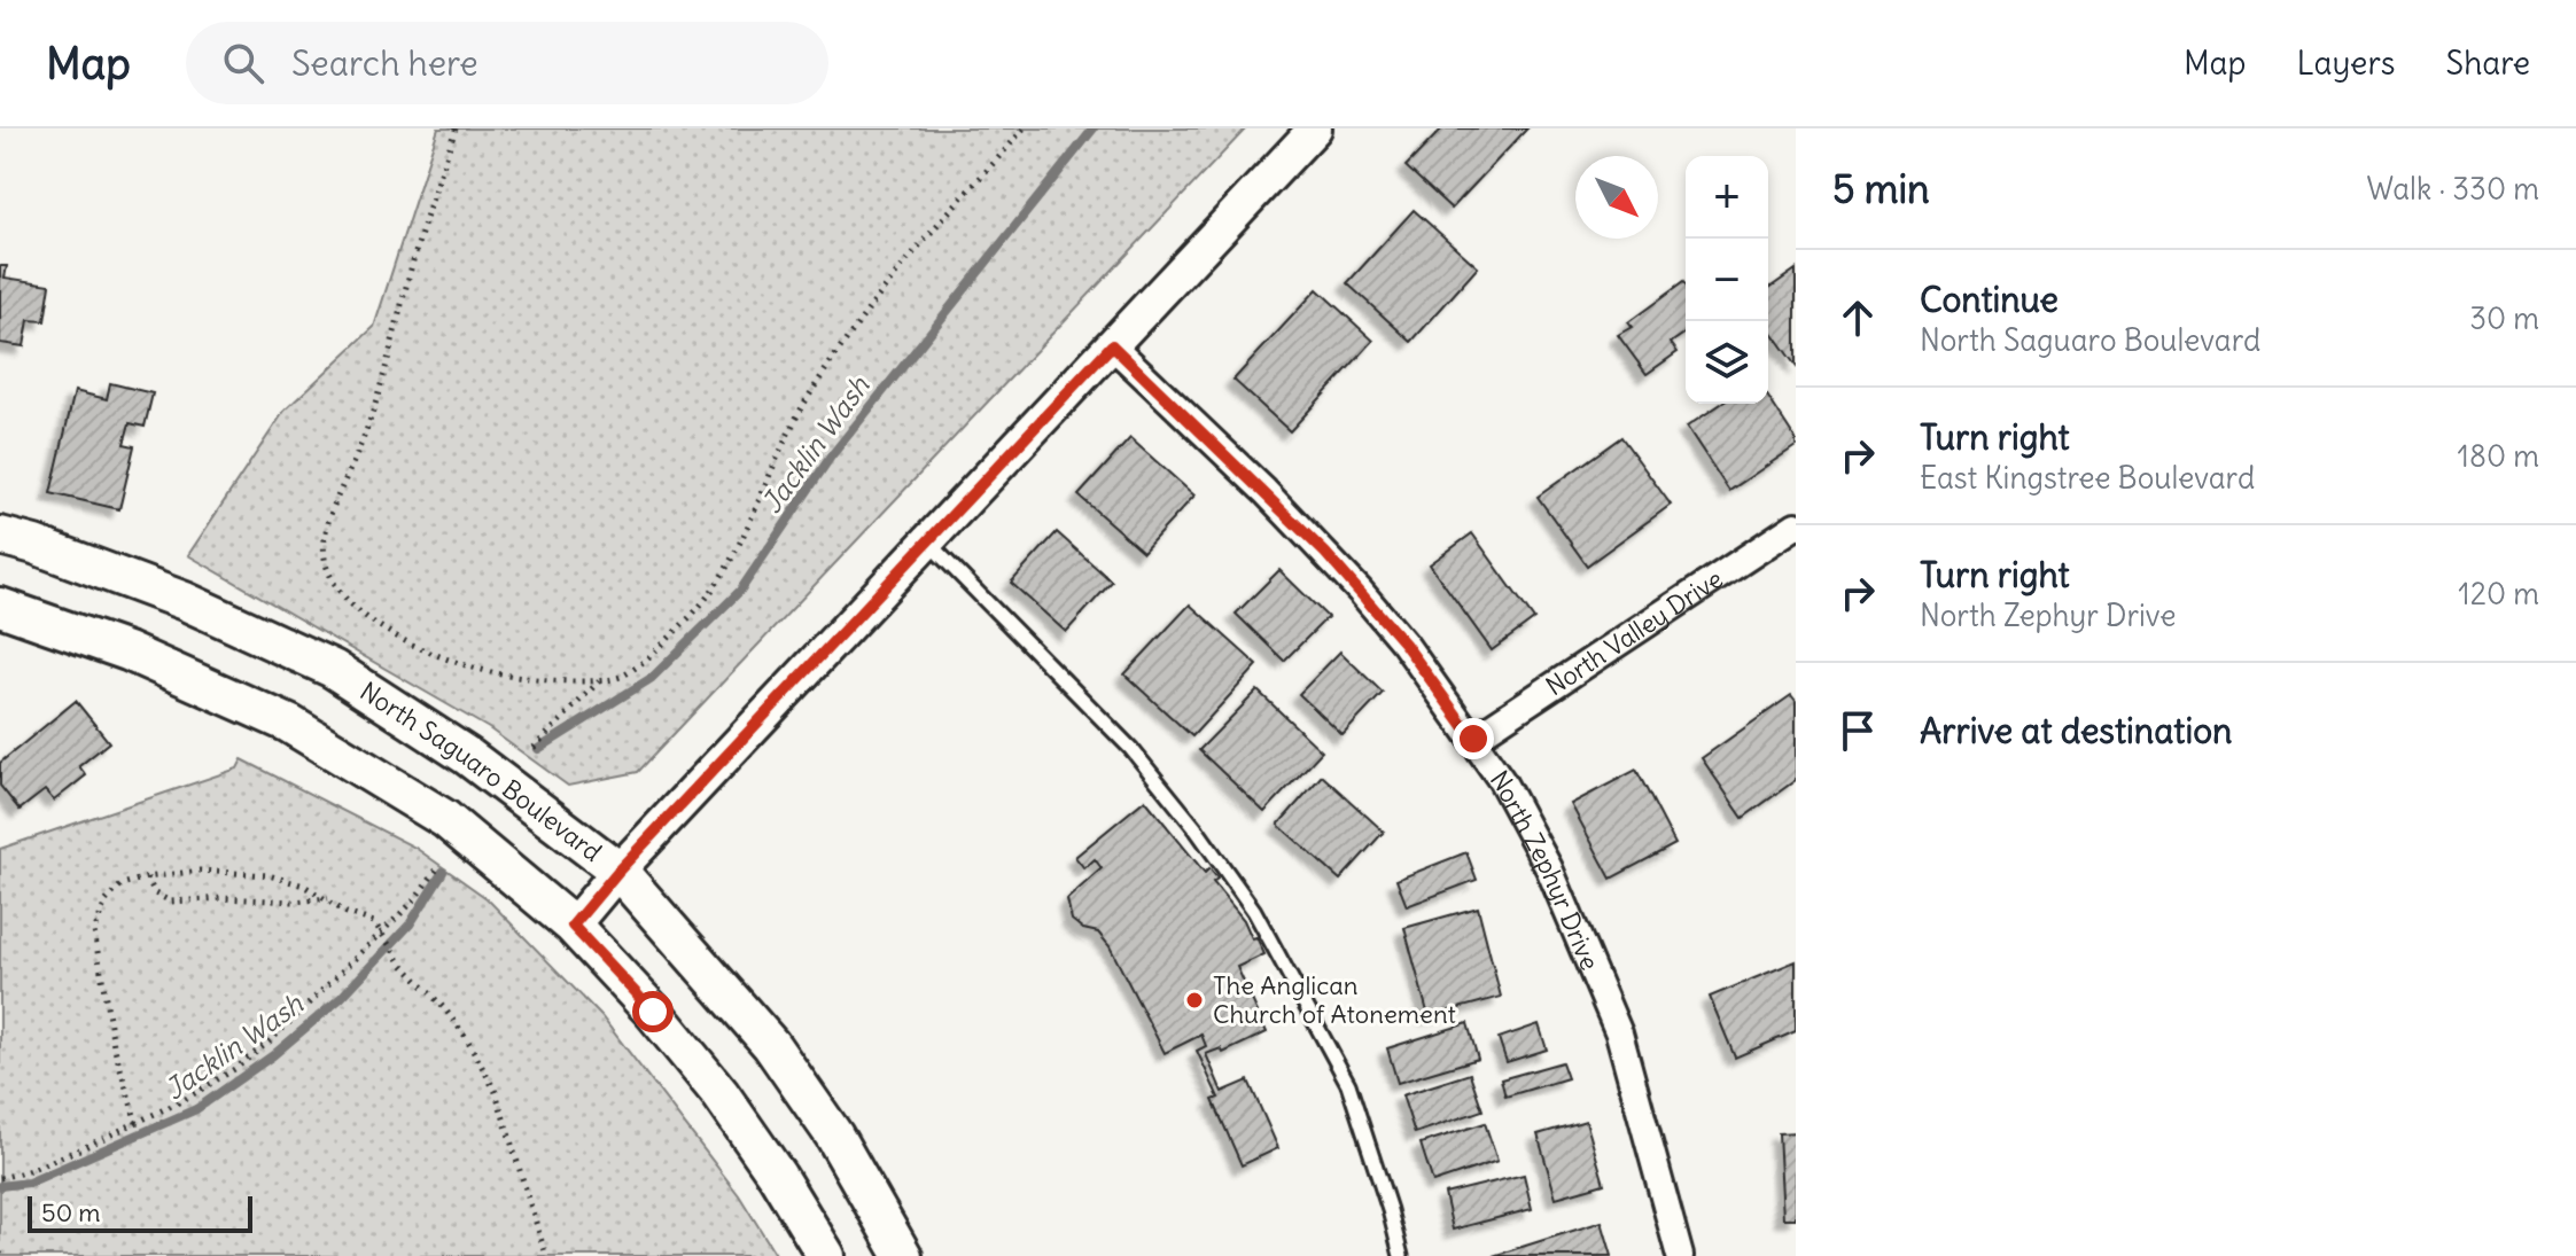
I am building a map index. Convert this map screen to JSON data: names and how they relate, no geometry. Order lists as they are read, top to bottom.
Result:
{
  "streets": {
    "main road": ["North Saguaro Boulevard"],
    "street": ["North Valley Drive", "North Zephyr Drive"]
  },
  "crossings": [
    ["North Valley Drive", "North Zephyr Drive"]
  ],
  "water": ["Jacklin Wash"],
  "places": ["The Anglican Church of Atonement"],
  "scale_bar": "50 m",
  "north": "bottom right",
  "page": {
    "header": "Map",
    "search": "Search here",
    "nav": ["Map", "Layers", "Share"],
    "heading": ["5 min", "Walk · 330 m"],
    "map_buttons": ["+", "−"],
    "list": [
      ["Continue", "North Saguaro Boulevard", "30 m"],
      ["Turn right", "East Kingstree Boulevard", "180 m"],
      ["Turn right", "North Zephyr Drive", "120 m"],
      "Arrive at destination"
    ],
    "scale": "50 m"
  }
}
